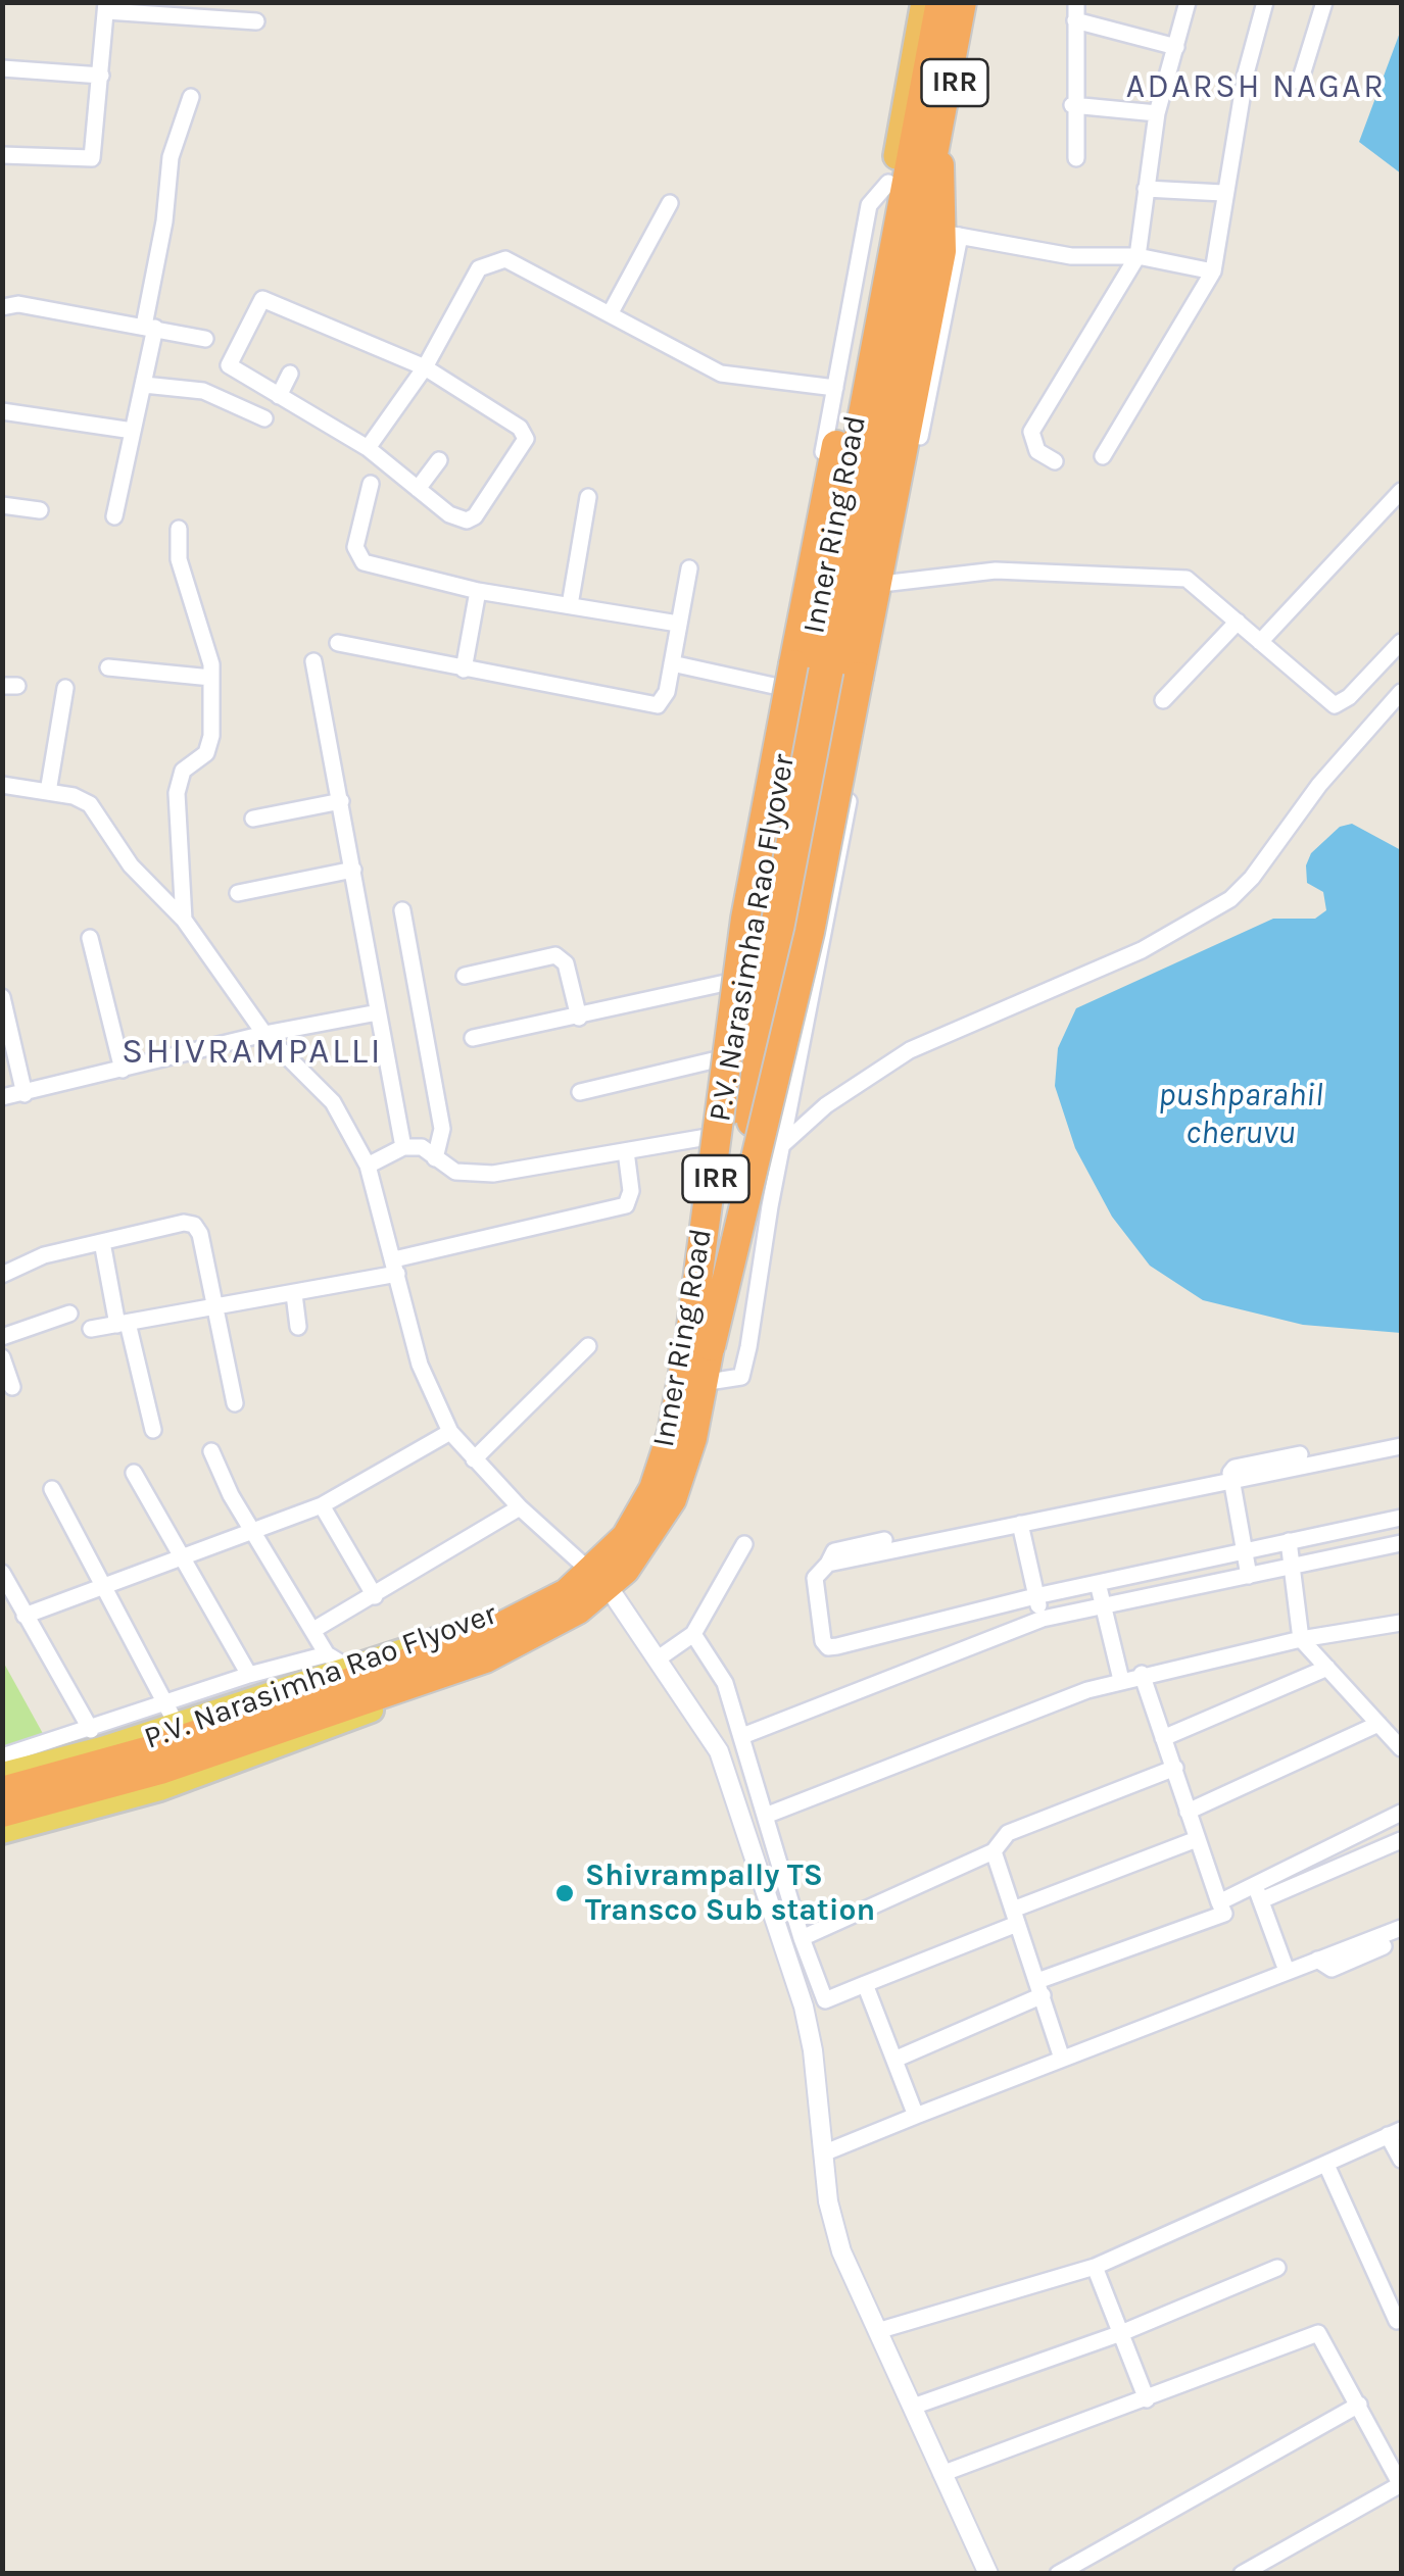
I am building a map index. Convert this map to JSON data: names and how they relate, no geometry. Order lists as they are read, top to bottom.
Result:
{
  "streets": {
    "highway": ["IRR", "Inner Ring Road", "P.V. Narasimha Rao Flyover"]
  },
  "districts": ["ADARSH NAGAR", "SHIVRAMPALLI"],
  "water": ["pushparahil cheruvu"],
  "places": ["Shivrampally TS Transco Sub station"]
}
